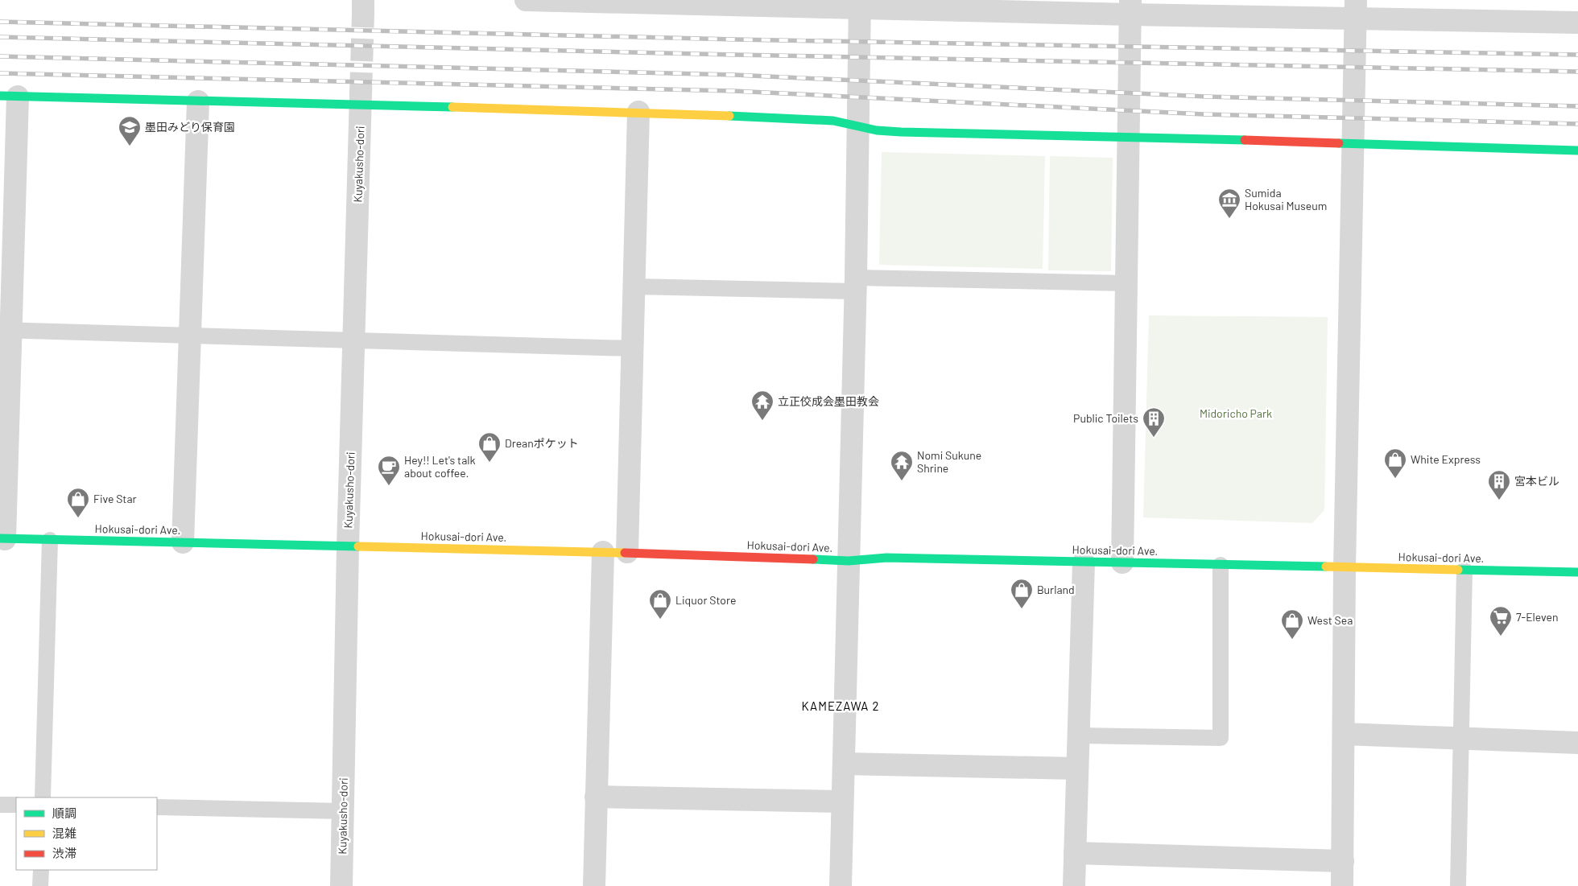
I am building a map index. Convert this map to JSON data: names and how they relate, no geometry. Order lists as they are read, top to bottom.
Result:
{
  "streets": {
    "street": ["Kuyakusho-dori", "Hokusai-dori Ave."]
  },
  "crossings": [
    ["Kuyakusho-dori", "Hokusai-dori Ave."]
  ],
  "districts": ["KAMEZAWA 2"],
  "parks": ["Midoricho Park"],
  "places": {
    "school or university": ["墨田みどり保育園"],
    "museum": ["Sumida Hokusai Museum"],
    "temple": ["立正佼成会墨田教会", "Nomi Sukune Shrine"],
    "building": ["Public Toilets", "宮本ビル"],
    "shop": [
      "Dreanポケット",
      "White Express",
      "Five Star",
      "Burland",
      "Liquor Store",
      "West Sea"
    ],
    "cafe": ["Hey!! Let's talk about coffee."],
    "supermarket": ["7-Eleven"]
  },
  "legend": ["順調", "混雑", "渋滞"]
}
